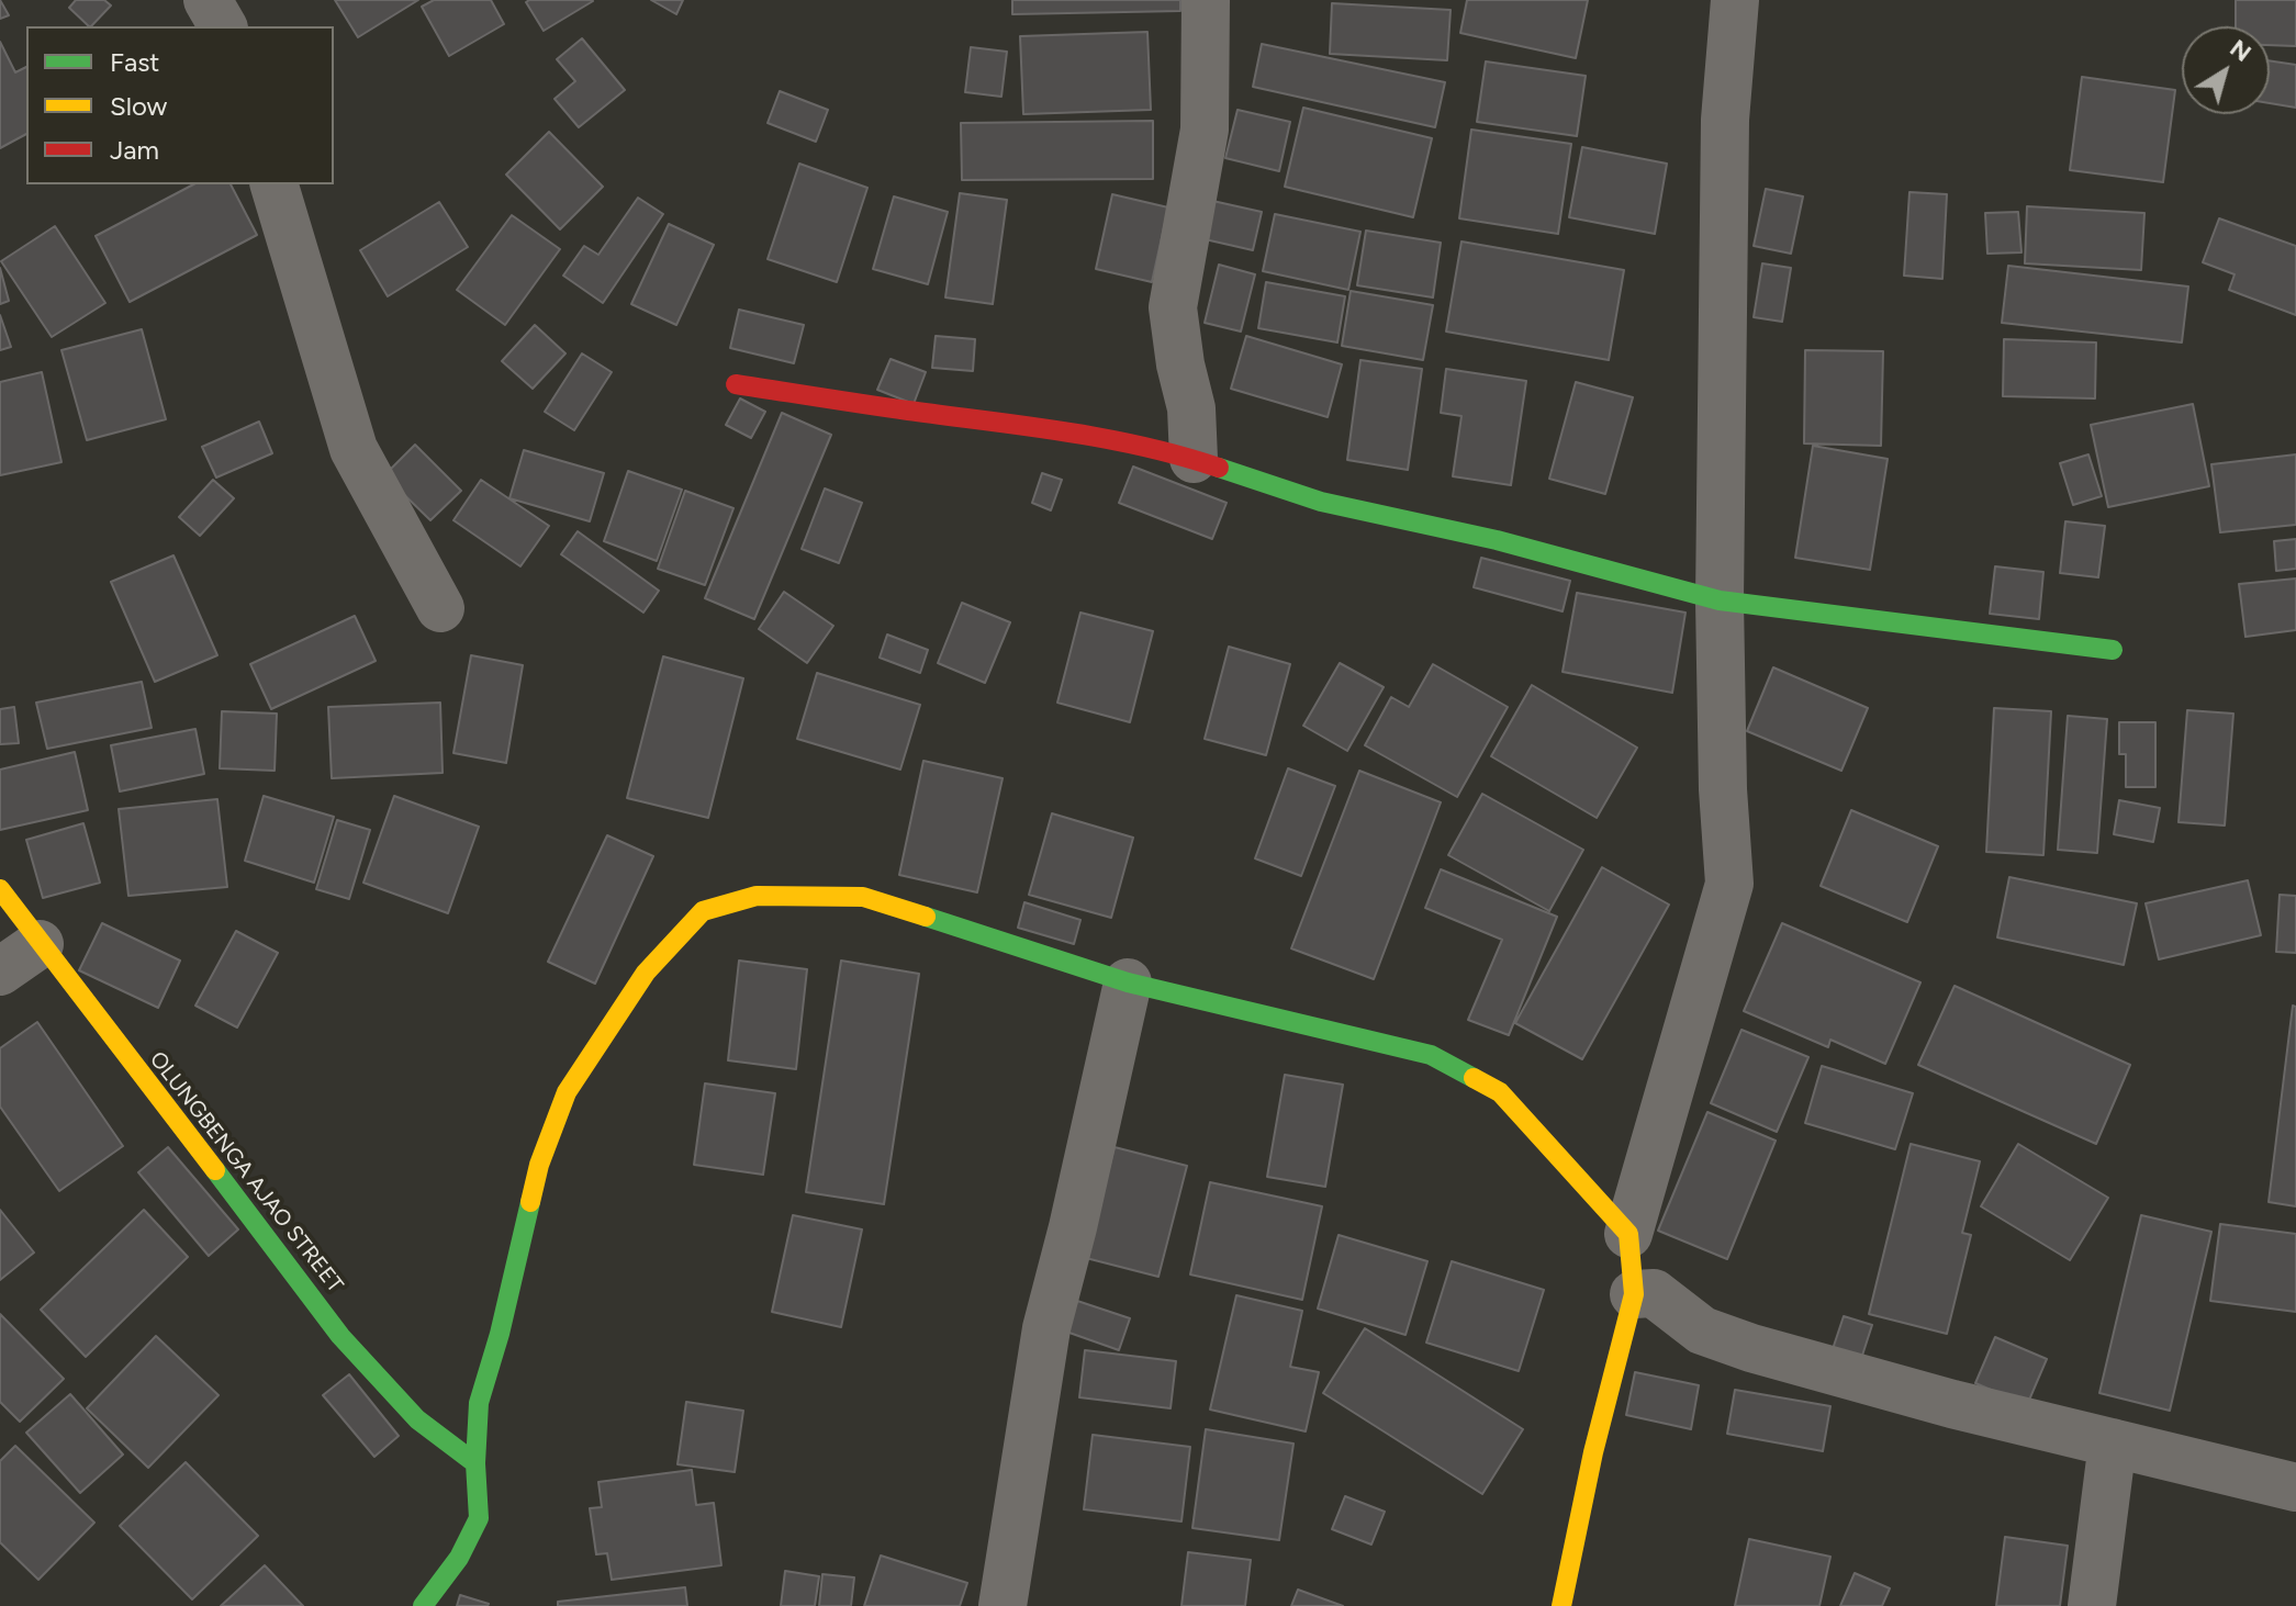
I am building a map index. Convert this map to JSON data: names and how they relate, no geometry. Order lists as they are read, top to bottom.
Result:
{
  "streets": {
    "street": ["OLUNGBENGA AJAO STREET"]
  },
  "legend": ["Fast", "Slow", "Jam"],
  "north": "top right"
}
